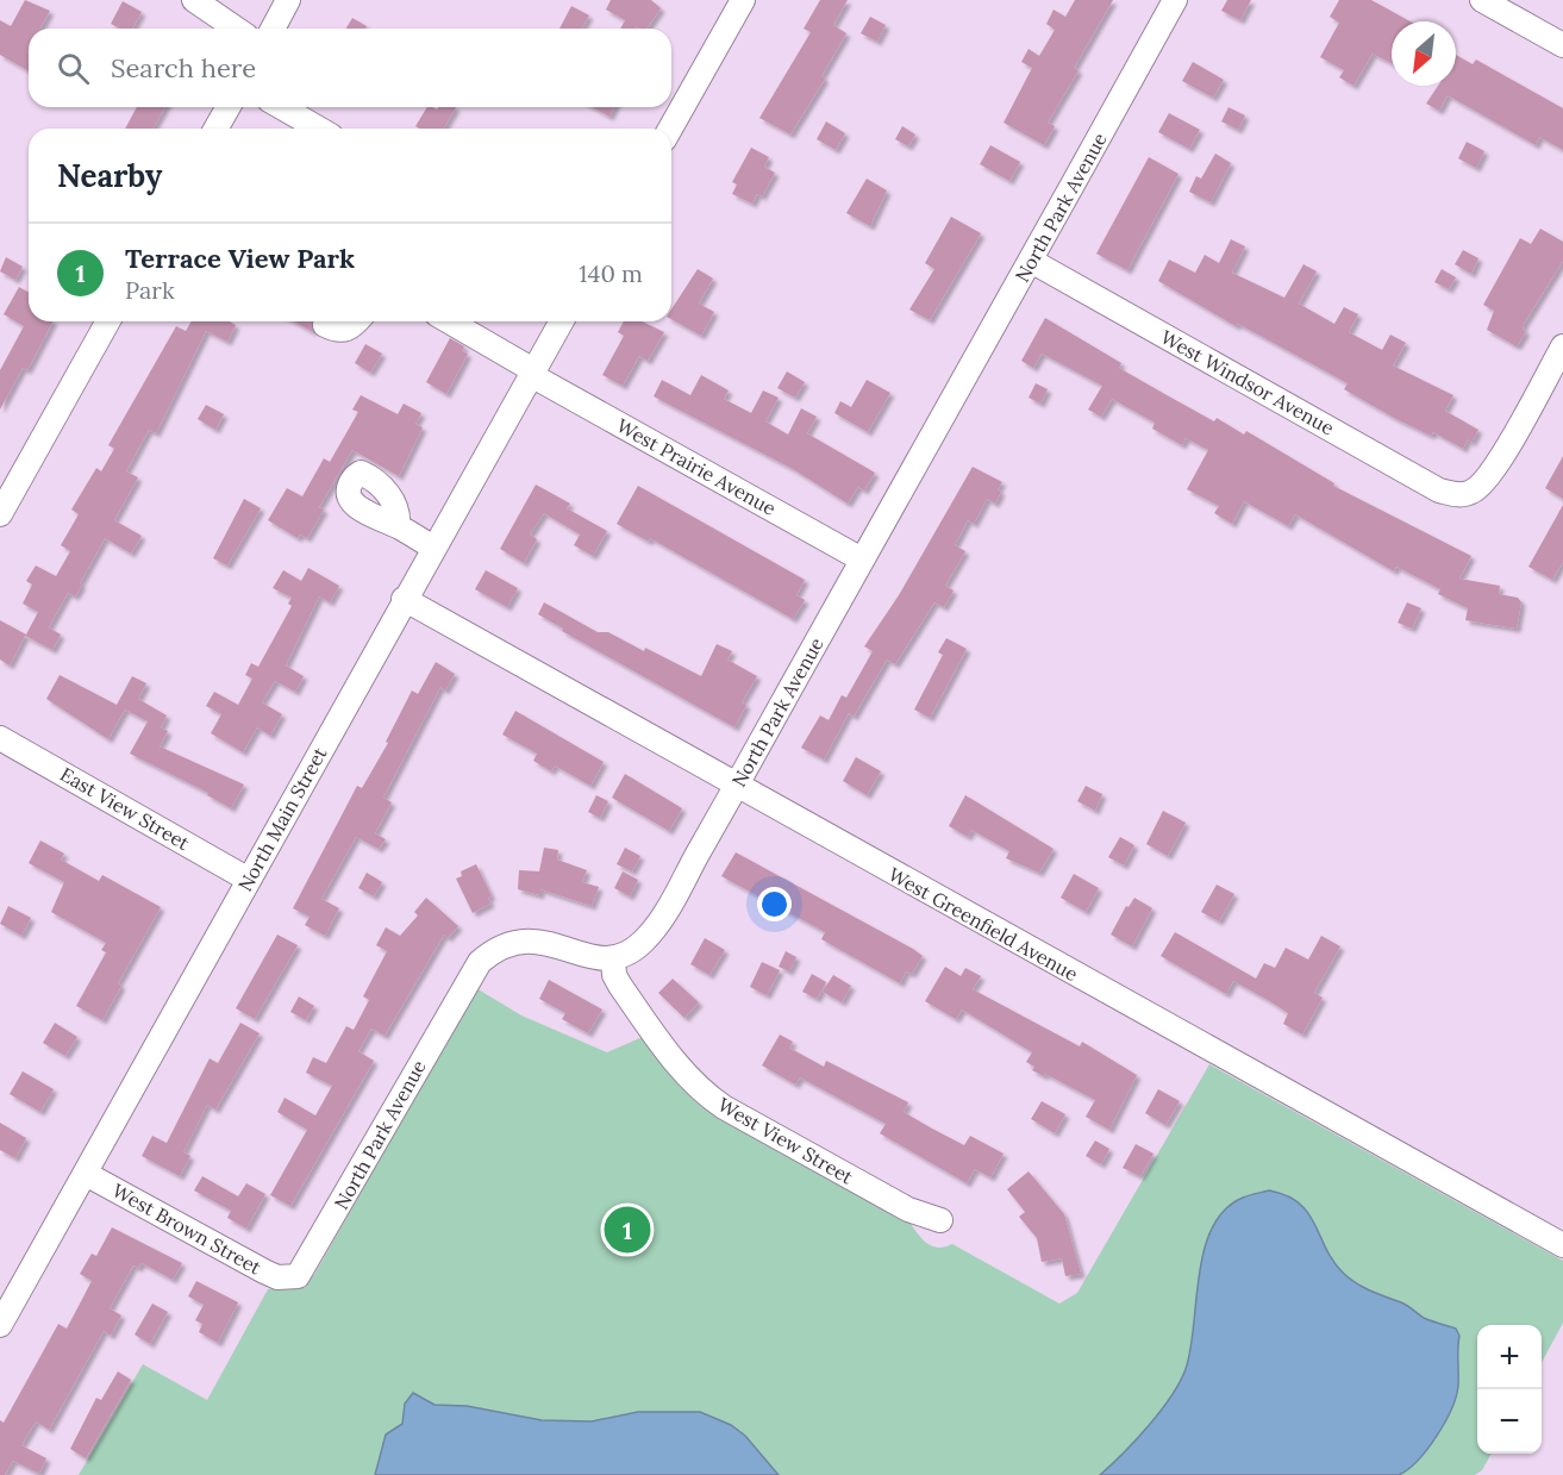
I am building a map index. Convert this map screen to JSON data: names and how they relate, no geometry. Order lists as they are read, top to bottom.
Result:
{
  "streets": {
    "street": [
      "North Park Avenue",
      "West Windsor Avenue",
      "West Prairie Avenue",
      "East View Street",
      "North Main Street",
      "West Greenfield Avenue",
      "West View Street",
      "West Brown Street"
    ]
  },
  "crossings": [
    ["North Park Avenue", "West Windsor Avenue"],
    ["North Park Avenue", "West Prairie Avenue"],
    ["North Park Avenue", "West Greenfield Avenue"],
    ["North Park Avenue", "West View Street"],
    ["North Park Avenue", "West Brown Street"],
    ["West Prairie Avenue", "North Main Street"],
    ["East View Street", "North Main Street"],
    ["North Main Street", "West Greenfield Avenue"],
    ["North Main Street", "West Brown Street"]
  ],
  "north": "bottom left",
  "page": {
    "search": "Search here",
    "heading": "Nearby",
    "list": [
      {
        "mark": "1",
        "name": "Terrace View Park",
        "note": "Park",
        "value": "140 m"
      }
    ],
    "pins": "1",
    "map_buttons": ["+", "−"]
  }
}
